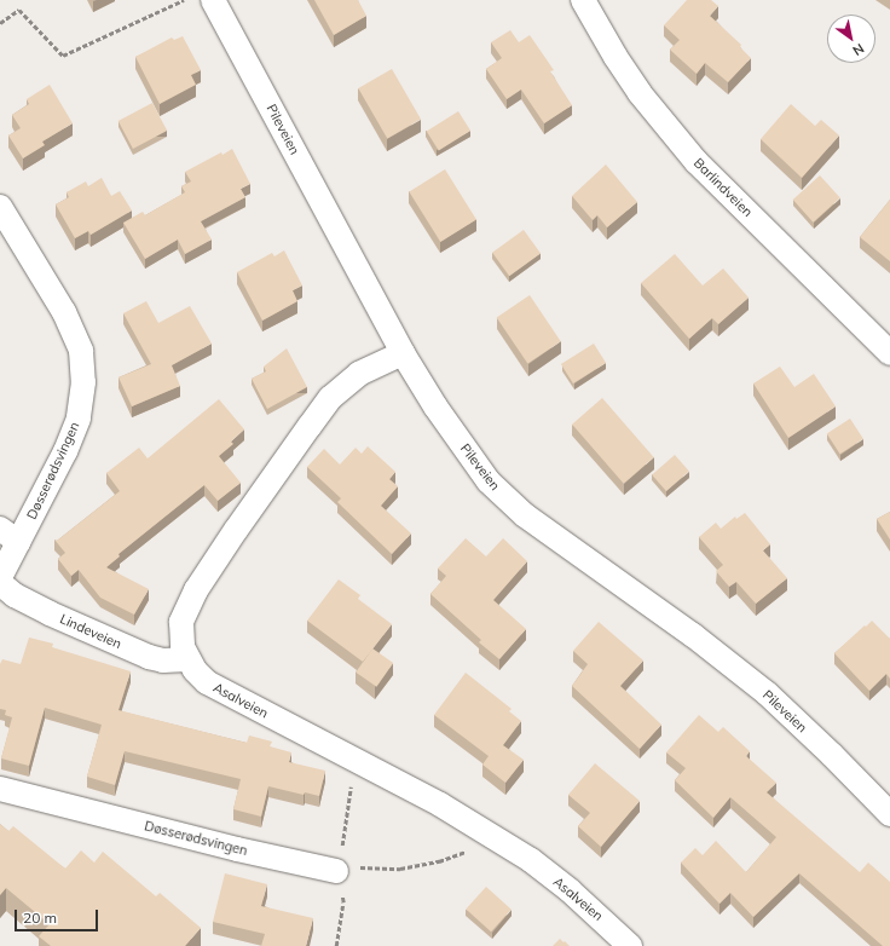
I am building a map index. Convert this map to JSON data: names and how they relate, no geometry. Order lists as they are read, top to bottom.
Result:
{
  "streets": {
    "street": [
      "Pileveien",
      "Barlindveien",
      "Døsserødsvingen",
      "Lindeveien",
      "Asalveien"
    ]
  },
  "crossings": [
    ["Pileveien", "Asalveien"],
    ["Lindeveien", "Asalveien"]
  ],
  "scale_bar": "20 m",
  "north": "bottom right"
}
